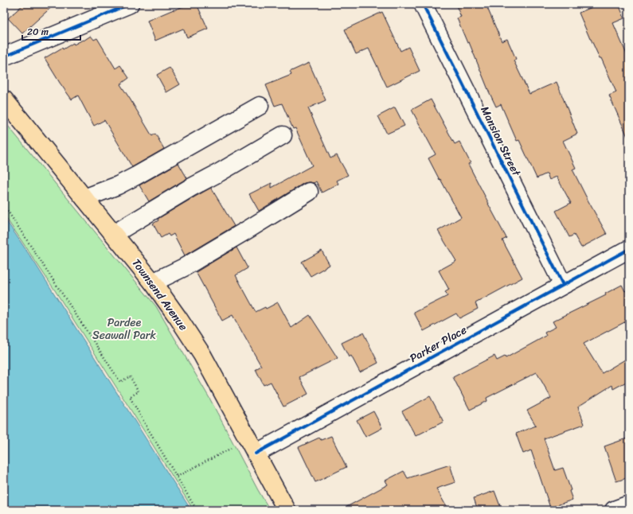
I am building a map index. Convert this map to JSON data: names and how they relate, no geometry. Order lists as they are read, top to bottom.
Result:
{
  "streets": {
    "main road": ["Townsend Avenue"],
    "street": ["Mansion Street", "Parker Place"]
  },
  "crossings": [
    ["Mansion Street", "Parker Place"],
    ["Townsend Avenue", "Parker Place"]
  ],
  "parks": ["Pardee Seawall Park"],
  "scale_bar": "20 m"
}
